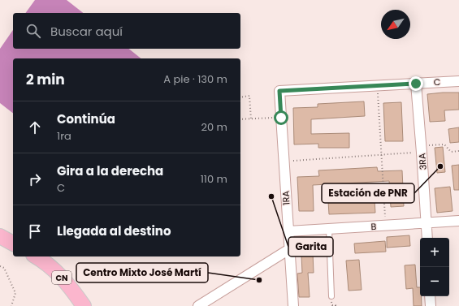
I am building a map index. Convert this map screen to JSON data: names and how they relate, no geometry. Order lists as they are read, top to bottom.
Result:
{
  "streets": {
    "main road": ["CN"],
    "street": [
      "C",
      "3RA",
      "1RA",
      "B"
    ]
  },
  "crossings": [
    ["C", "3RA"],
    ["C", "1RA"],
    ["3RA", "B"],
    ["1RA", "B"]
  ],
  "places": ["Estación de PNR", "Garita", "Centro Mixto José Martí"],
  "north": "bottom left",
  "page": {
    "search": "Buscar aquí",
    "heading": ["2 min", "A pie · 130 m"],
    "list": [
      ["Continúa", "1ra", "20 m"],
      ["Gira a la derecha", "C", "110 m"],
      "Llegada al destino"
    ],
    "map_buttons": ["+", "−"]
  }
}
